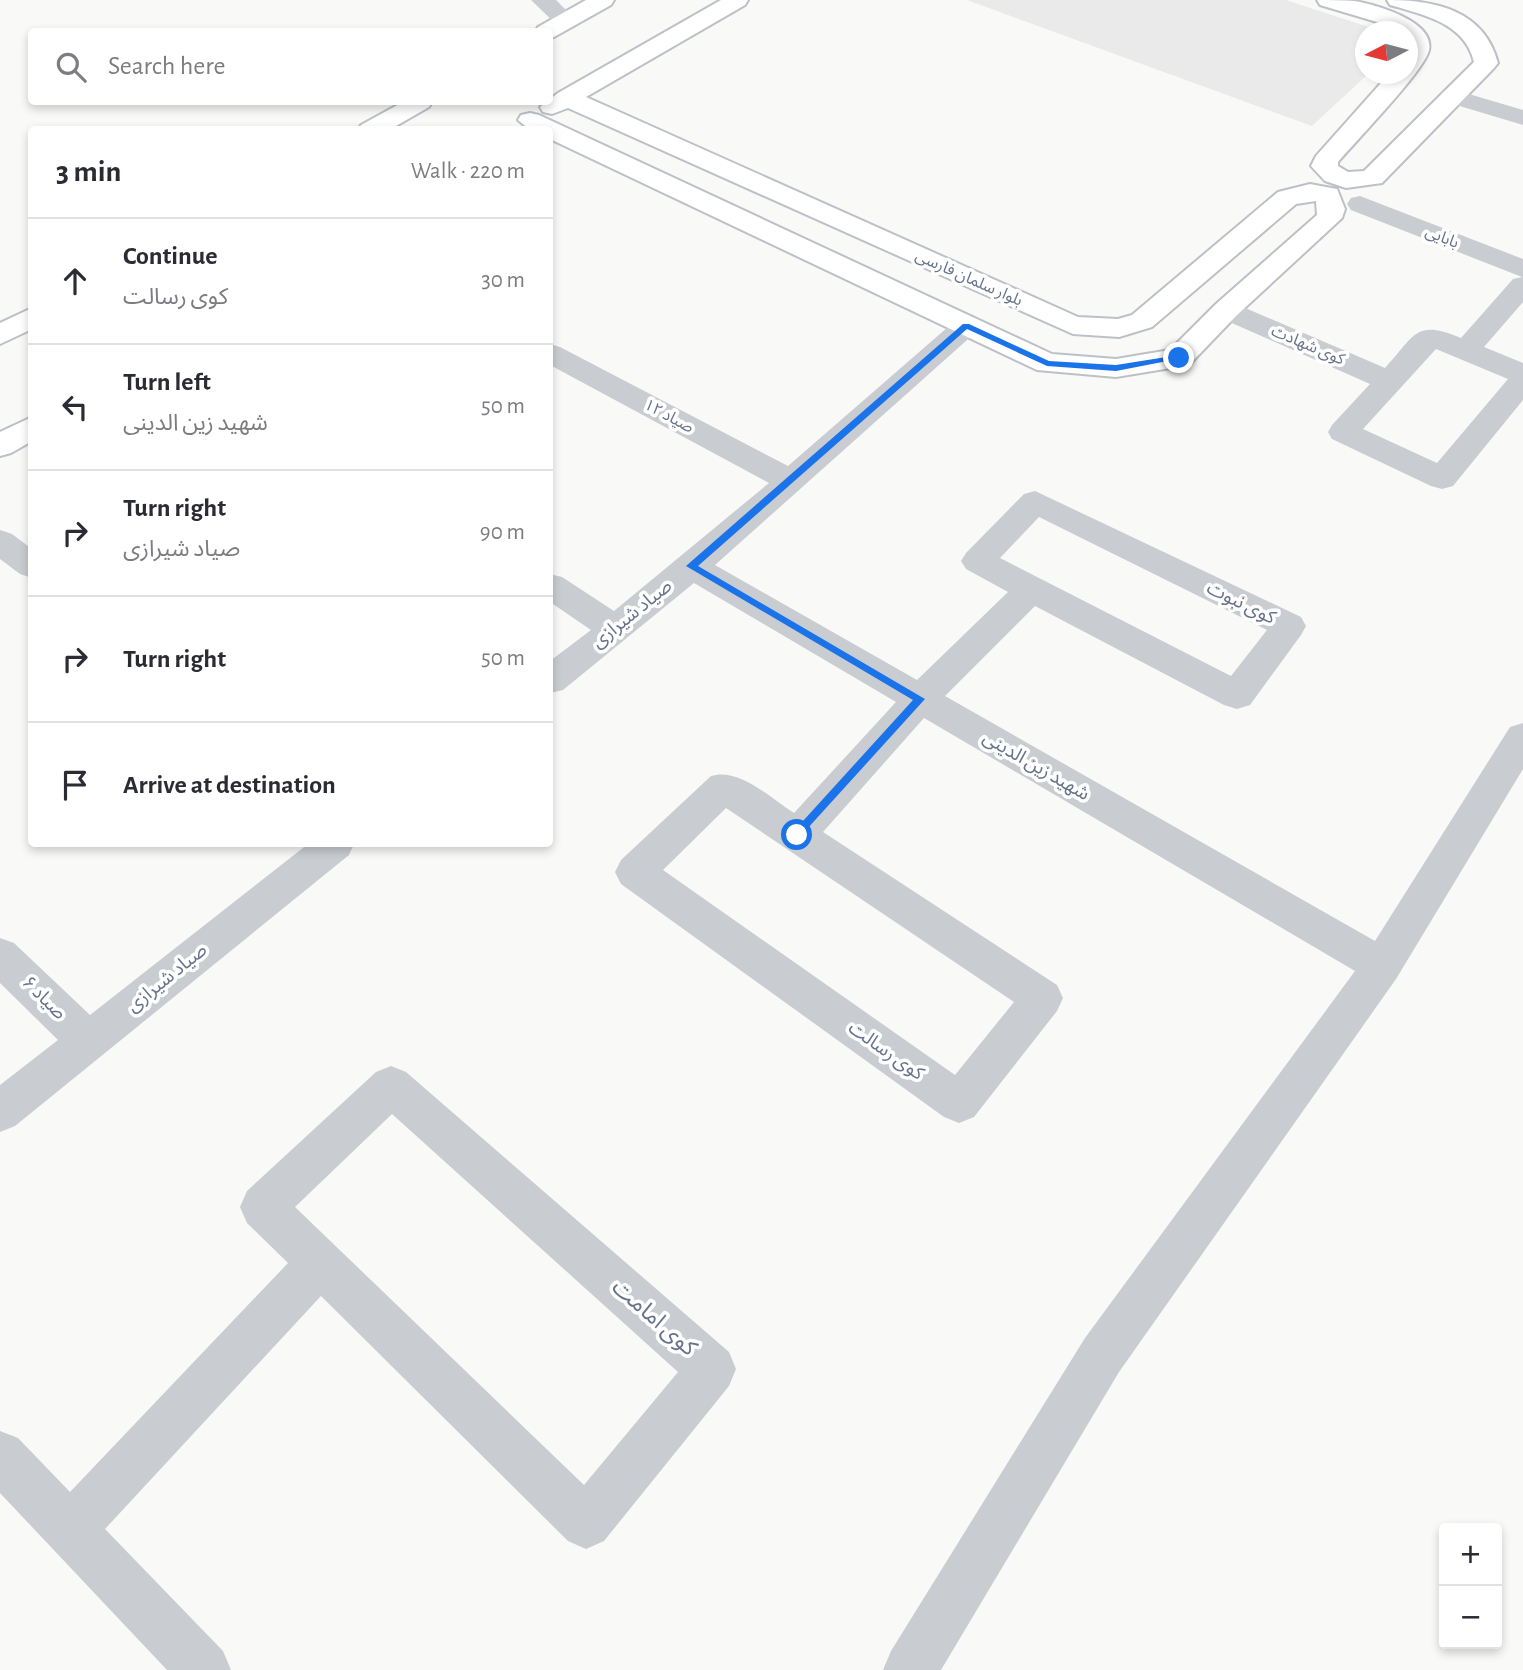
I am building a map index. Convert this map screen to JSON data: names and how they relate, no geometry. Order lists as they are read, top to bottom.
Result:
{
  "streets": {
    "street": [
      "بابایی",
      "بلوار سلمان فارسی",
      "کوی شهادت",
      "صیاد ۱۲",
      "کوی نبوت",
      "صیاد شیرازی",
      "شهید زین الدینی",
      "صیاد ۶",
      "کوی رسالت",
      "کوی امامت"
    ]
  },
  "crossings": [
    ["بلوار سلمان فارسی", "کوی شهادت"],
    ["صیاد ۱۲", "صیاد شیرازی"],
    ["صیاد شیرازی", "شهید زین الدینی"],
    ["صیاد شیرازی", "صیاد ۶"]
  ],
  "north": "left",
  "page": {
    "search": "Search here",
    "heading": ["3 min", "Walk · 220 m"],
    "list": [
      ["Continue", "کوی رسالت", "30 m"],
      ["Turn left", "شهید زین الدینی", "50 m"],
      ["Turn right", "صیاد شیرازی", "90 m"],
      ["Turn right", "50 m"],
      "Arrive at destination"
    ],
    "map_buttons": ["+", "−"]
  }
}
